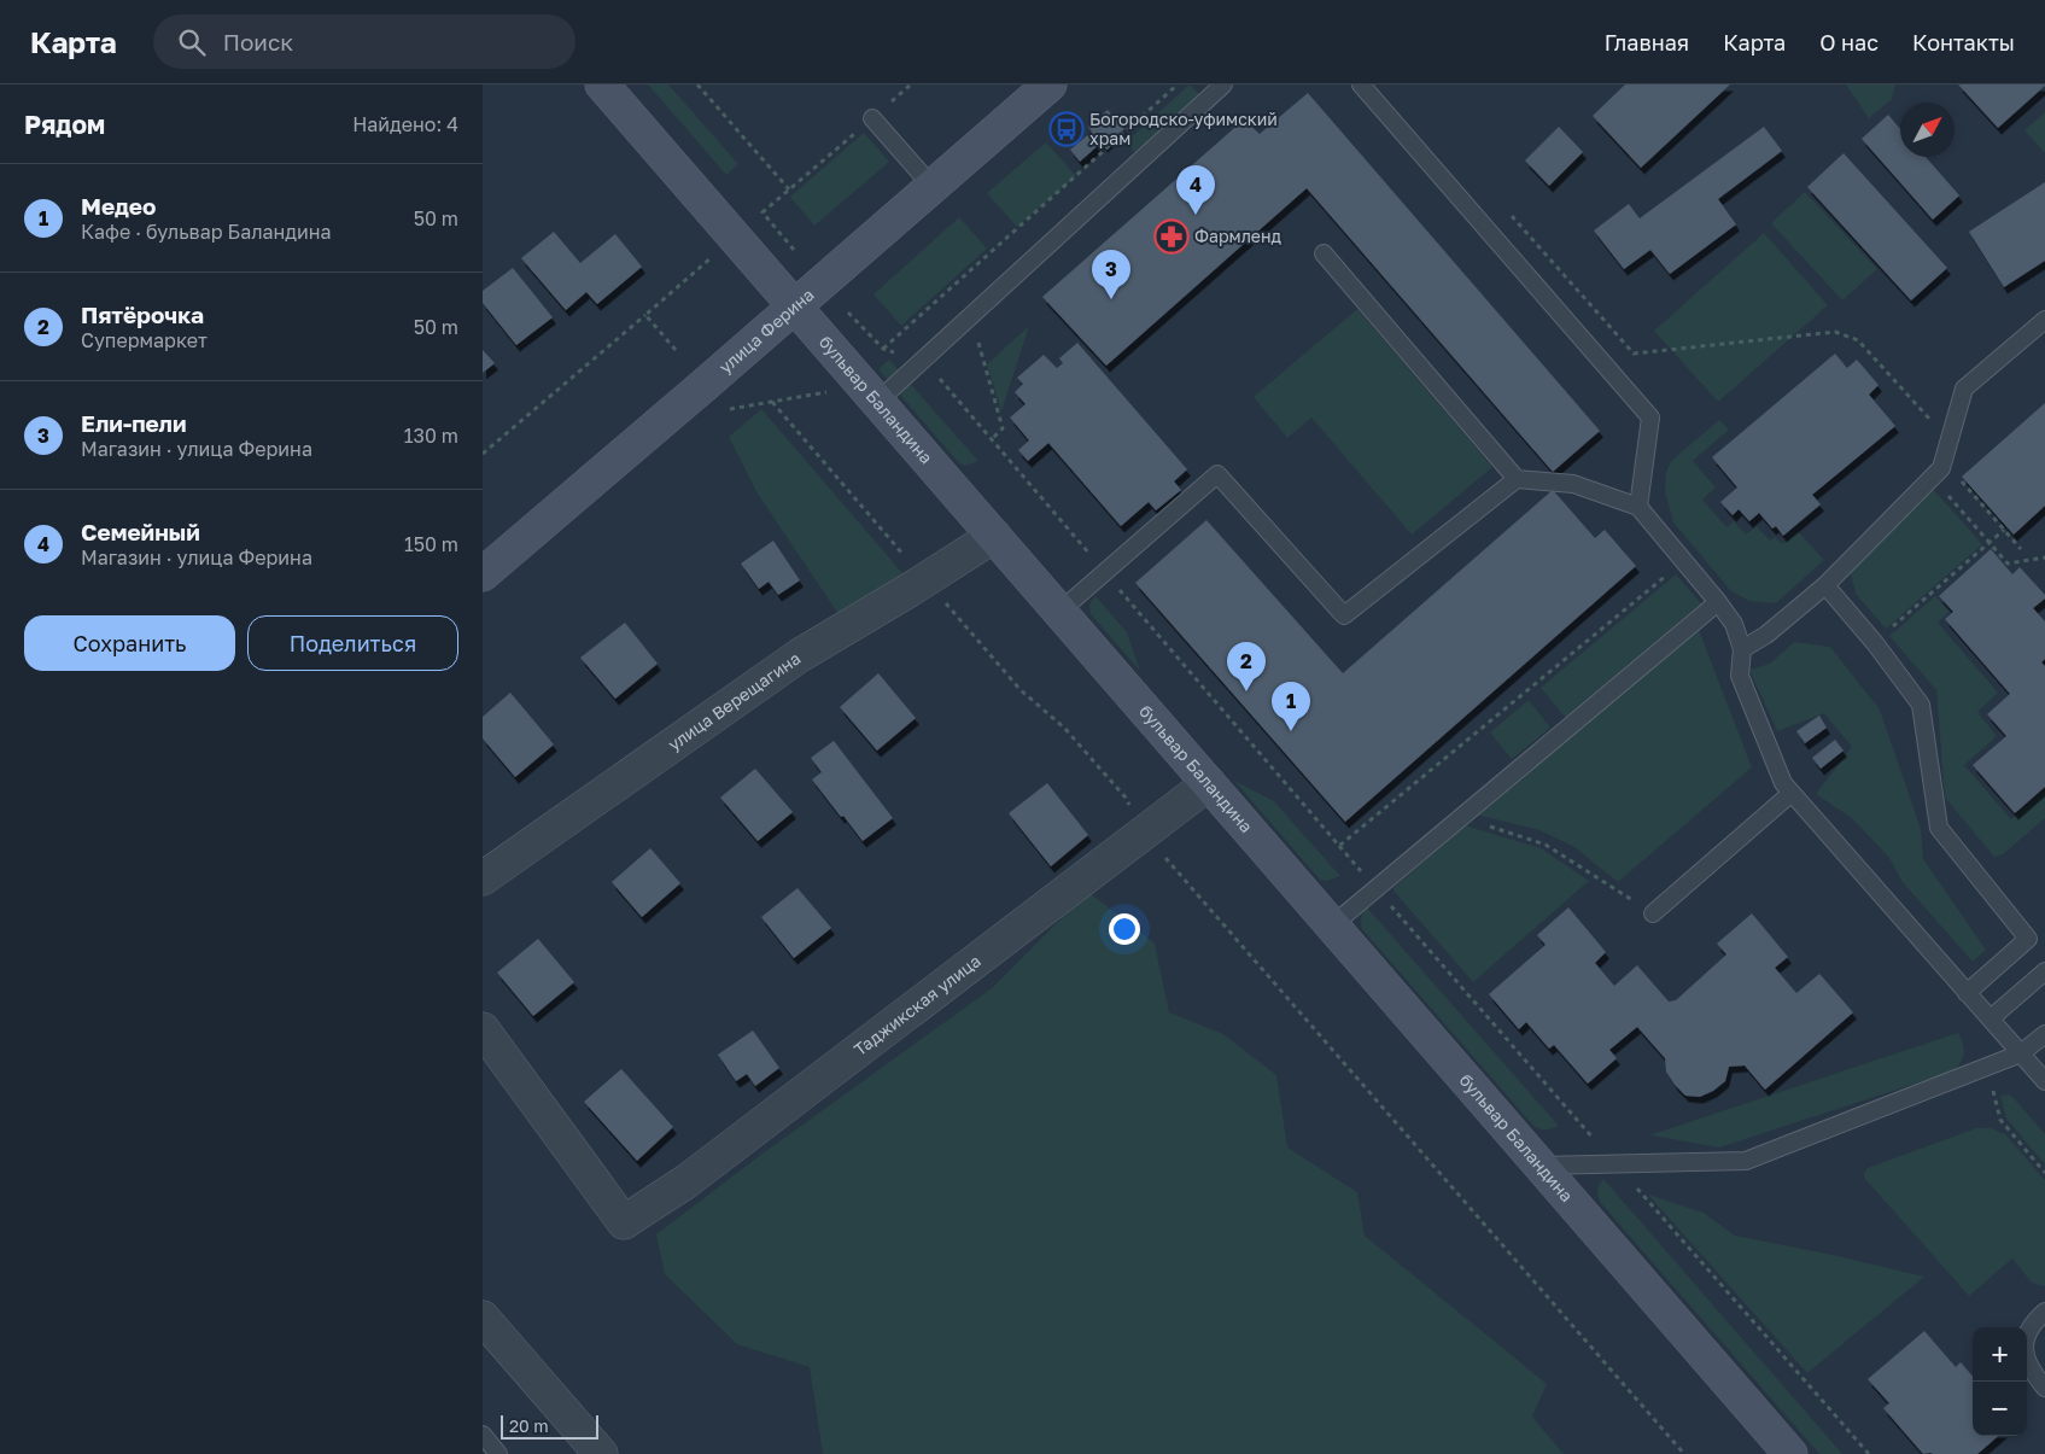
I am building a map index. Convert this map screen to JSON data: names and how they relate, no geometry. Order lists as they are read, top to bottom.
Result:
{
  "streets": {
    "main road": ["улица Ферина", "бульвар Баландина"],
    "street": ["улица Верещагина", "Таджикская улица"]
  },
  "crossings": [
    ["улица Ферина", "бульвар Баландина"],
    ["бульвар Баландина", "улица Верещагина"],
    ["бульвар Баландина", "Таджикская улица"]
  ],
  "places": {
    "bus stop": ["Богородско-уфимский храм"],
    "pharmacy": ["Фармленд"]
  },
  "scale_bar": "20 m",
  "north": "top right",
  "page": {
    "header": "Карта",
    "search": "Поиск",
    "nav": [
      "Главная",
      "Карта",
      "О нас",
      "Контакты"
    ],
    "heading": ["Рядом", "Найдено: 4"],
    "list": [
      {
        "mark": "1",
        "name": "Медео",
        "note": "Кафе · бульвар Баландина",
        "value": "50 m"
      },
      {
        "mark": "2",
        "name": "Пятёрочка",
        "note": "Супермаркет",
        "value": "50 m"
      },
      {
        "mark": "3",
        "name": "Ели-пели",
        "note": "Магазин · улица Ферина",
        "value": "130 m"
      },
      {
        "mark": "4",
        "name": "Семейный",
        "note": "Магазин · улица Ферина",
        "value": "150 m"
      }
    ],
    "pins": [
      "4",
      "3",
      "2",
      "1"
    ],
    "buttons": ["Сохранить", "Поделиться"],
    "map_buttons": ["+", "−"],
    "scale": "20 m"
  }
}
